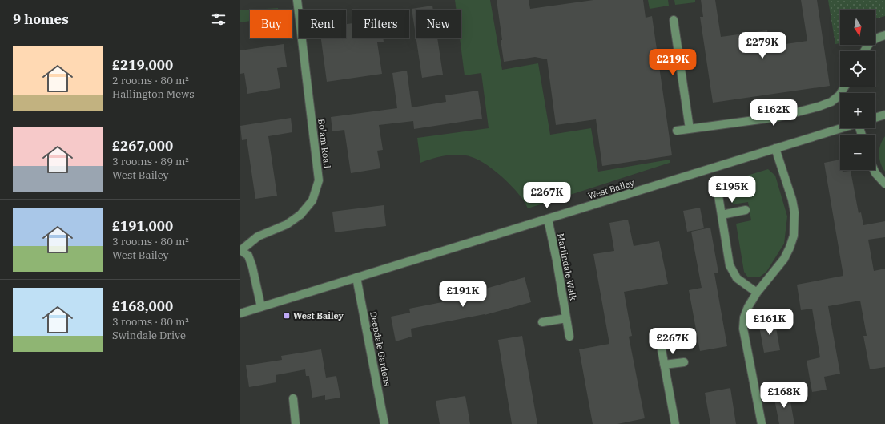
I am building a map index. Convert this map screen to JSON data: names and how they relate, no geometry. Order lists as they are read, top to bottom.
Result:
{
  "streets": {
    "street": [
      "Bolam Road",
      "West Bailey",
      "Martindale Walk",
      "Deepdale Gardens"
    ]
  },
  "crossings": [
    ["West Bailey", "Martindale Walk"],
    ["West Bailey", "Deepdale Gardens"]
  ],
  "places": {
    "transit": ["West Bailey"]
  },
  "north": "bottom",
  "page": {
    "heading": "9 homes",
    "map_buttons": ["+", "−"],
    "chip": [
      "Buy",
      "Rent",
      "Filters",
      "New"
    ],
    "price": [
      "£279K",
      "£219K",
      "£162K",
      "£195K",
      "£267K",
      "£191K",
      "£161K",
      "£267K",
      "£168K"
    ],
    "list": [
      {
        "name": "£219,000",
        "note": "2 rooms · 80 m² · Hallington Mews"
      },
      {
        "name": "£267,000",
        "note": "3 rooms · 89 m² · West Bailey"
      },
      {
        "name": "£191,000",
        "note": "3 rooms · 80 m² · West Bailey"
      },
      {
        "name": "£168,000",
        "note": "3 rooms · 80 m² · Swindale Drive"
      }
    ]
  }
}
